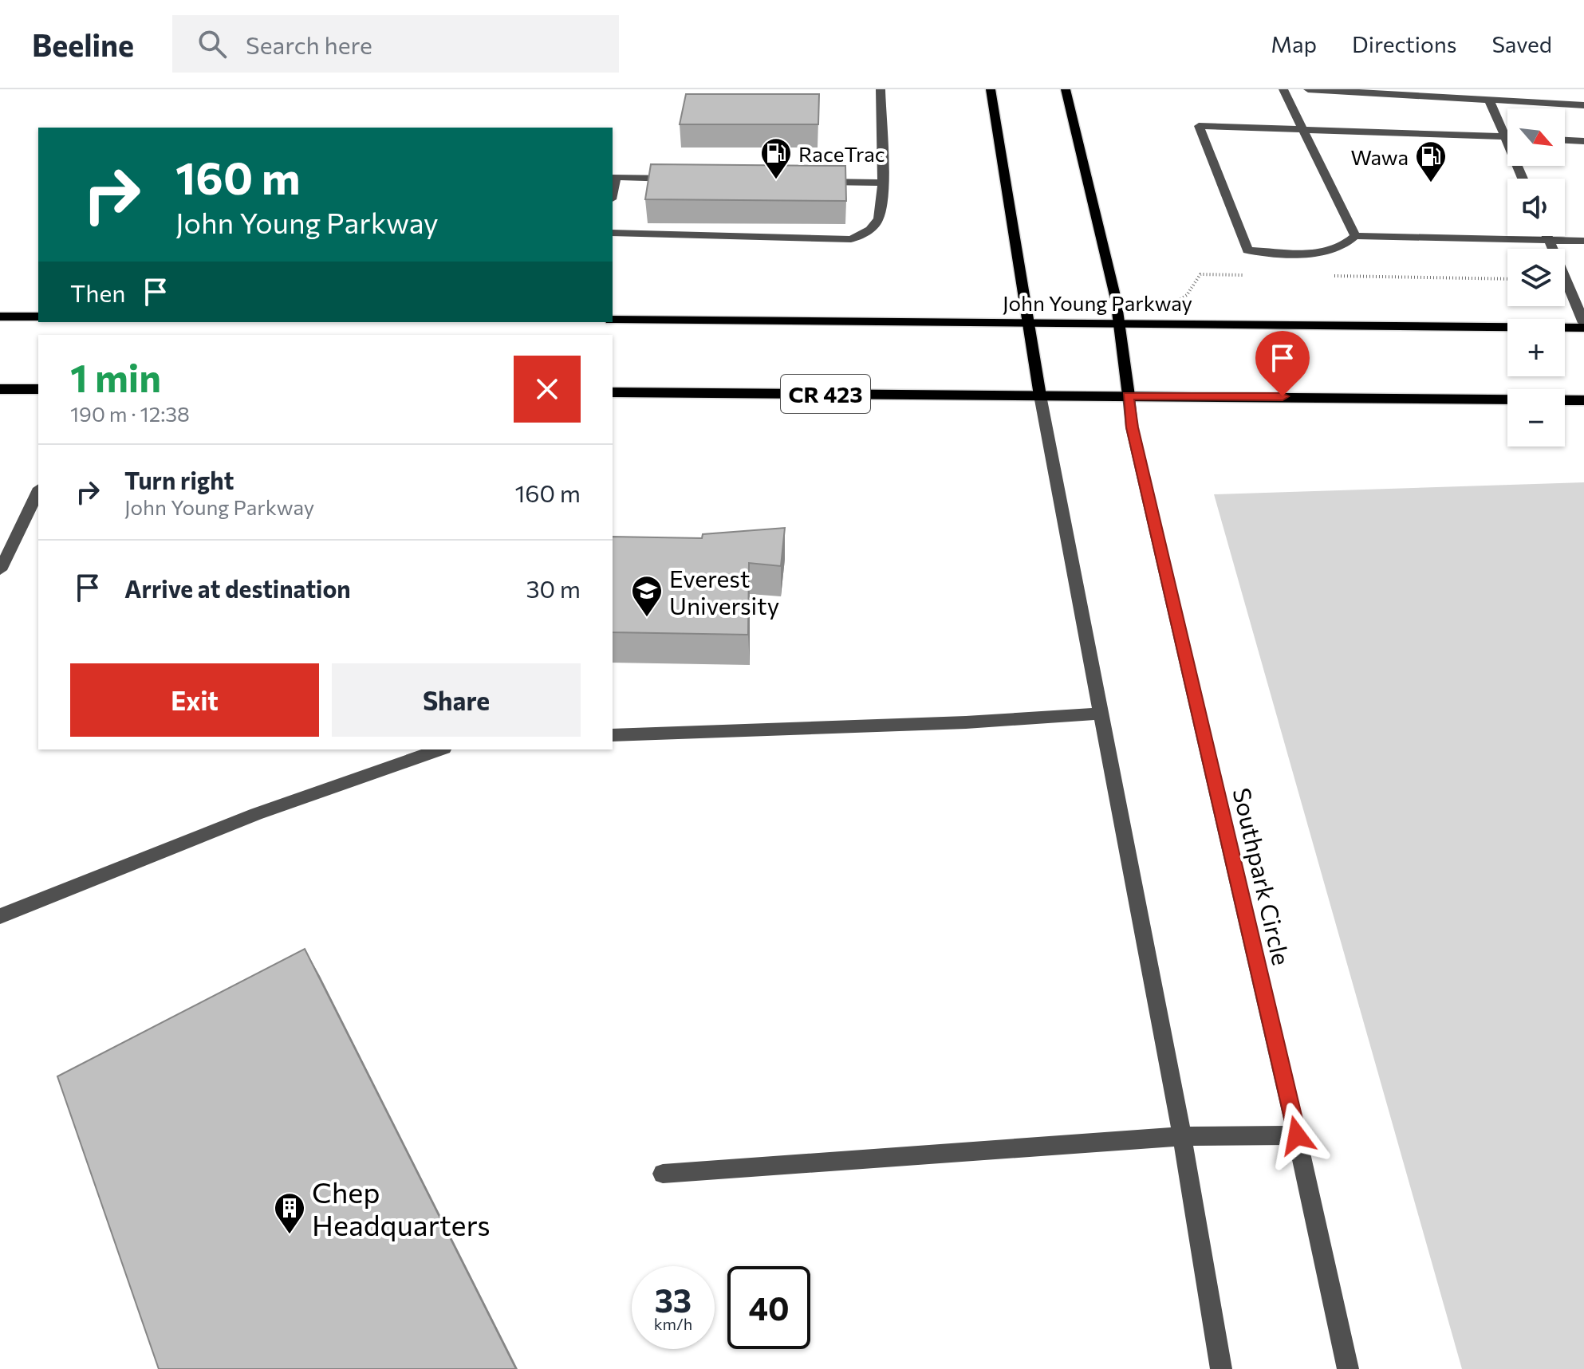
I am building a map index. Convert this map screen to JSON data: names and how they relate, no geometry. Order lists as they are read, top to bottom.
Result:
{
  "streets": {
    "highway": ["John Young Parkway", "CR 423"],
    "street": ["Southpark Circle"]
  },
  "crossings": [
    ["CR 423", "Southpark Circle"]
  ],
  "places": {
    "fuel station": ["RaceTrac", "Wawa"],
    "school or university": ["Everest University"],
    "building": ["Chep Headquarters"]
  },
  "north": "bottom right",
  "page": {
    "header": "Beeline",
    "search": "Search here",
    "nav": ["Map", "Directions", "Saved"],
    "map_buttons": ["+", "−"],
    "turn": ["160 m", "John Young Parkway"],
    "then": "Then",
    "heading": ["1 min", "190 m · 12:38"],
    "list": [
      {
        "name": "Turn right",
        "note": "John Young Parkway",
        "value": "160 m"
      },
      {
        "name": "Arrive at destination",
        "value": "30 m"
      }
    ],
    "buttons": ["Exit", "Share"],
    "speed": "33 km/h",
    "limit": "40"
  }
}
